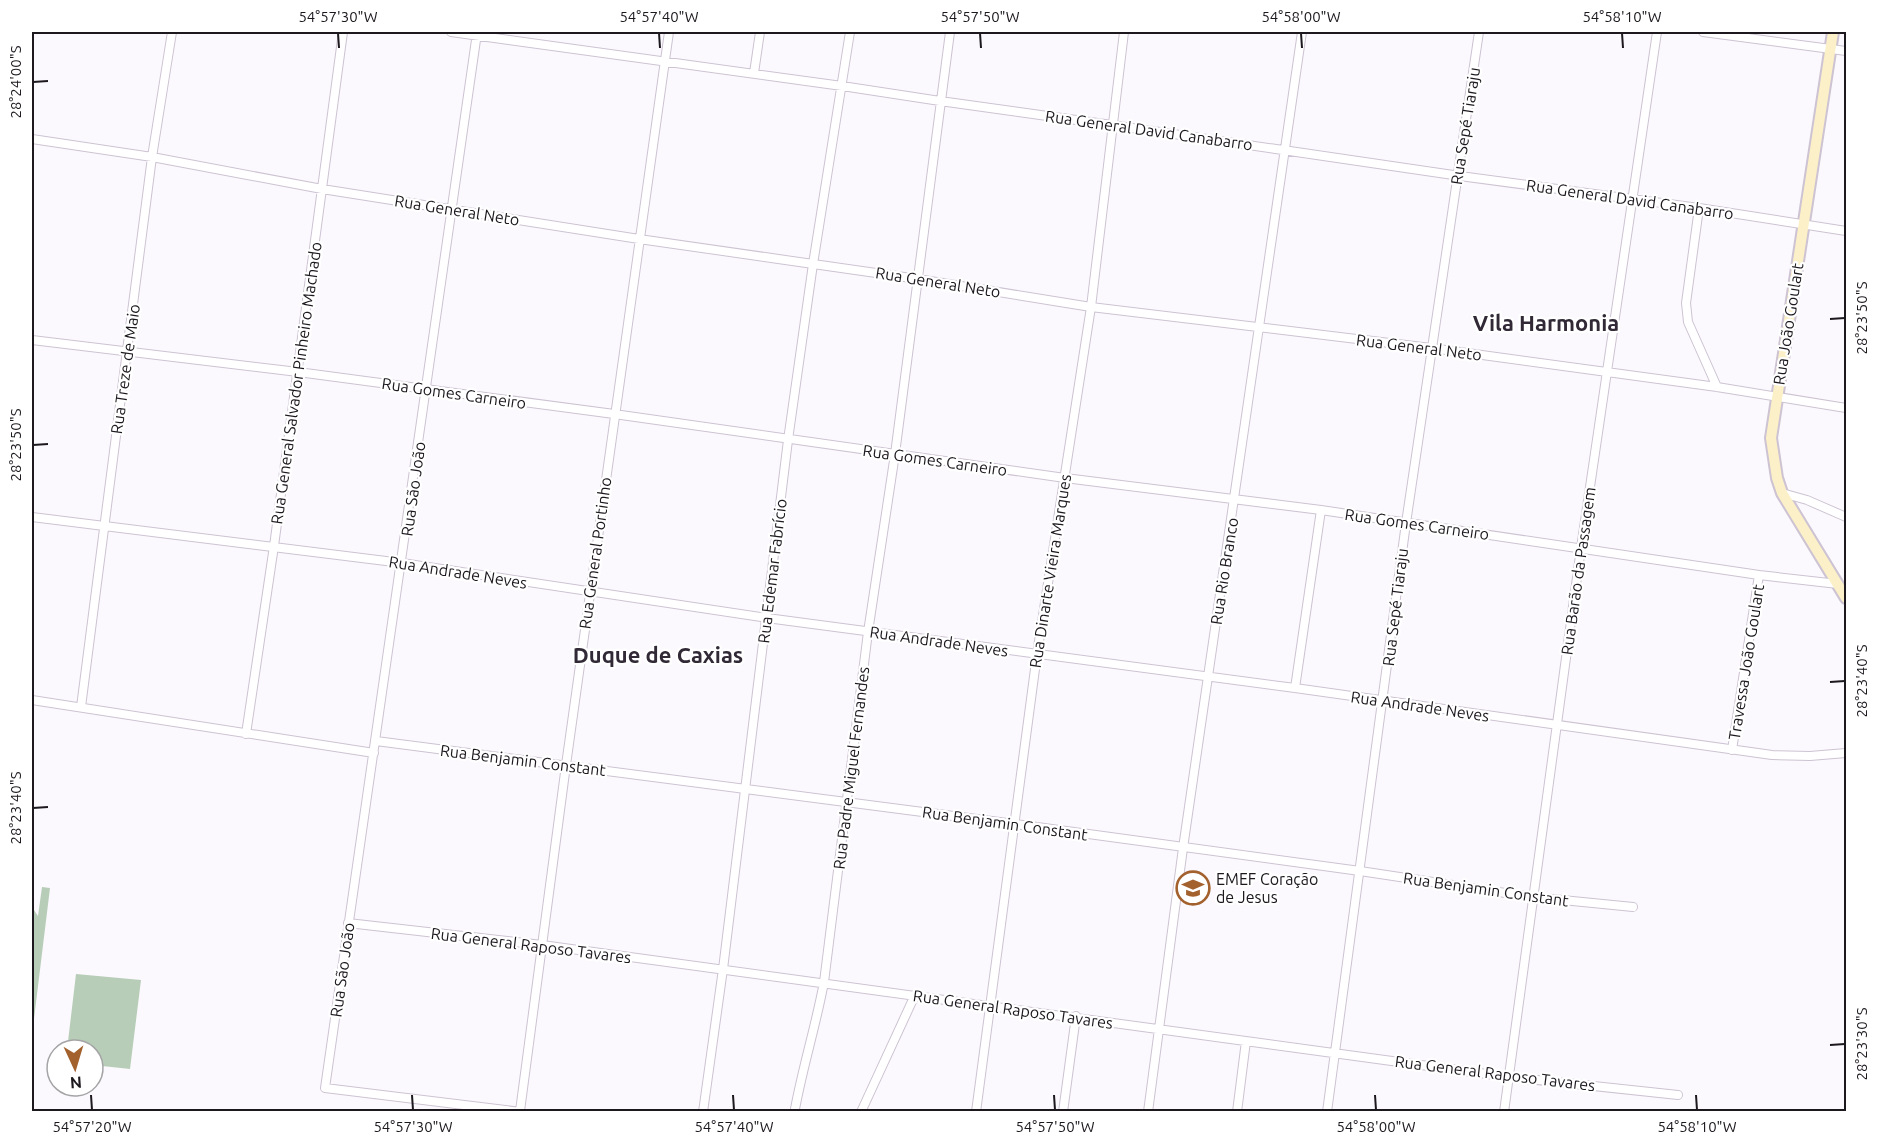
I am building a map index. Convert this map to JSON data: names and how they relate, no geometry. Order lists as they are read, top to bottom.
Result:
{
  "streets": {
    "street": [
      "Rua Sepé Tiaraju",
      "Rua General David Canabarro",
      "Rua General Neto",
      "Rua João Goulart",
      "Rua Treze de Maio",
      "Rua General Salvador Pinheiro Machado",
      "Rua Gomes Carneiro",
      "Rua São João",
      "Rua General Portinho",
      "Rua Edemar Fabrício",
      "Rua Dinarte Vieira Marques",
      "Rua Rio Branco",
      "Rua Barão da Passagem",
      "Rua Andrade Neves",
      "Travessa João Goulart",
      "Rua Benjamin Constant",
      "Rua Padre Miguel Fernandes",
      "Rua General Raposo Tavares"
    ]
  },
  "crossings": [
    ["Rua Sepé Tiaraju", "Rua General David Canabarro"],
    ["Rua Sepé Tiaraju", "Rua General Neto"],
    ["Rua Sepé Tiaraju", "Rua Gomes Carneiro"],
    ["Rua Sepé Tiaraju", "Rua Andrade Neves"],
    ["Rua Sepé Tiaraju", "Rua Benjamin Constant"],
    ["Rua Sepé Tiaraju", "Rua General Raposo Tavares"],
    ["Rua General David Canabarro", "Rua João Goulart"],
    ["Rua General David Canabarro", "Rua São João"],
    ["Rua General David Canabarro", "Rua General Portinho"],
    ["Rua General David Canabarro", "Rua Edemar Fabrício"],
    ["Rua General David Canabarro", "Rua Dinarte Vieira Marques"],
    ["Rua General David Canabarro", "Rua Rio Branco"],
    ["Rua General David Canabarro", "Rua Barão da Passagem"],
    ["Rua General David Canabarro", "Rua Padre Miguel Fernandes"],
    ["Rua General Neto", "Rua João Goulart"],
    ["Rua General Neto", "Rua Treze de Maio"],
    ["Rua General Neto", "Rua General Salvador Pinheiro Machado"],
    ["Rua General Neto", "Rua São João"],
    ["Rua General Neto", "Rua General Portinho"],
    ["Rua General Neto", "Rua Edemar Fabrício"],
    ["Rua General Neto", "Rua Dinarte Vieira Marques"],
    ["Rua General Neto", "Rua Rio Branco"],
    ["Rua General Neto", "Rua Barão da Passagem"],
    ["Rua General Neto", "Rua Padre Miguel Fernandes"],
    ["Rua João Goulart", "Rua Gomes Carneiro"],
    ["Rua Treze de Maio", "Rua Gomes Carneiro"],
    ["Rua Treze de Maio", "Rua Andrade Neves"],
    ["Rua General Salvador Pinheiro Machado", "Rua Gomes Carneiro"],
    ["Rua General Salvador Pinheiro Machado", "Rua Andrade Neves"],
    ["Rua Gomes Carneiro", "Rua São João"],
    ["Rua Gomes Carneiro", "Rua General Portinho"],
    ["Rua Gomes Carneiro", "Rua Edemar Fabrício"],
    ["Rua Gomes Carneiro", "Rua Dinarte Vieira Marques"],
    ["Rua Gomes Carneiro", "Rua Rio Branco"],
    ["Rua Gomes Carneiro", "Rua Barão da Passagem"],
    ["Rua Gomes Carneiro", "Travessa João Goulart"],
    ["Rua Gomes Carneiro", "Rua Padre Miguel Fernandes"],
    ["Rua São João", "Rua General Portinho"],
    ["Rua São João", "Rua Andrade Neves"],
    ["Rua São João", "Rua Benjamin Constant"],
    ["Rua São João", "Rua General Raposo Tavares"],
    ["Rua General Portinho", "Rua Andrade Neves"],
    ["Rua General Portinho", "Rua Benjamin Constant"],
    ["Rua General Portinho", "Rua General Raposo Tavares"],
    ["Rua Edemar Fabrício", "Rua Andrade Neves"],
    ["Rua Edemar Fabrício", "Rua Benjamin Constant"],
    ["Rua Edemar Fabrício", "Rua General Raposo Tavares"],
    ["Rua Dinarte Vieira Marques", "Rua Andrade Neves"],
    ["Rua Dinarte Vieira Marques", "Rua Benjamin Constant"],
    ["Rua Dinarte Vieira Marques", "Rua General Raposo Tavares"],
    ["Rua Rio Branco", "Rua Andrade Neves"],
    ["Rua Rio Branco", "Rua Benjamin Constant"],
    ["Rua Rio Branco", "Rua General Raposo Tavares"],
    ["Rua Barão da Passagem", "Rua Andrade Neves"],
    ["Rua Barão da Passagem", "Rua Benjamin Constant"],
    ["Rua Barão da Passagem", "Rua General Raposo Tavares"],
    ["Rua Andrade Neves", "Travessa João Goulart"],
    ["Rua Andrade Neves", "Rua Padre Miguel Fernandes"],
    ["Rua Benjamin Constant", "Rua Padre Miguel Fernandes"],
    ["Rua Padre Miguel Fernandes", "Rua General Raposo Tavares"]
  ],
  "districts": ["Vila Harmonia", "Duque de Caxias"],
  "places": {
    "school or university": ["EMEF Coração de Jesus"]
  },
  "north": "bottom",
  "coordinates": [
    "54°57'30\"W",
    "54°57'40\"W",
    "54°57'50\"W",
    "54°58'00\"W",
    "54°58'10\"W",
    "28°24'00\"S",
    "28°23'50\"S",
    "28°23'40\"S",
    "28°23'30\"S",
    "54°57'20\"W"
  ]
}
